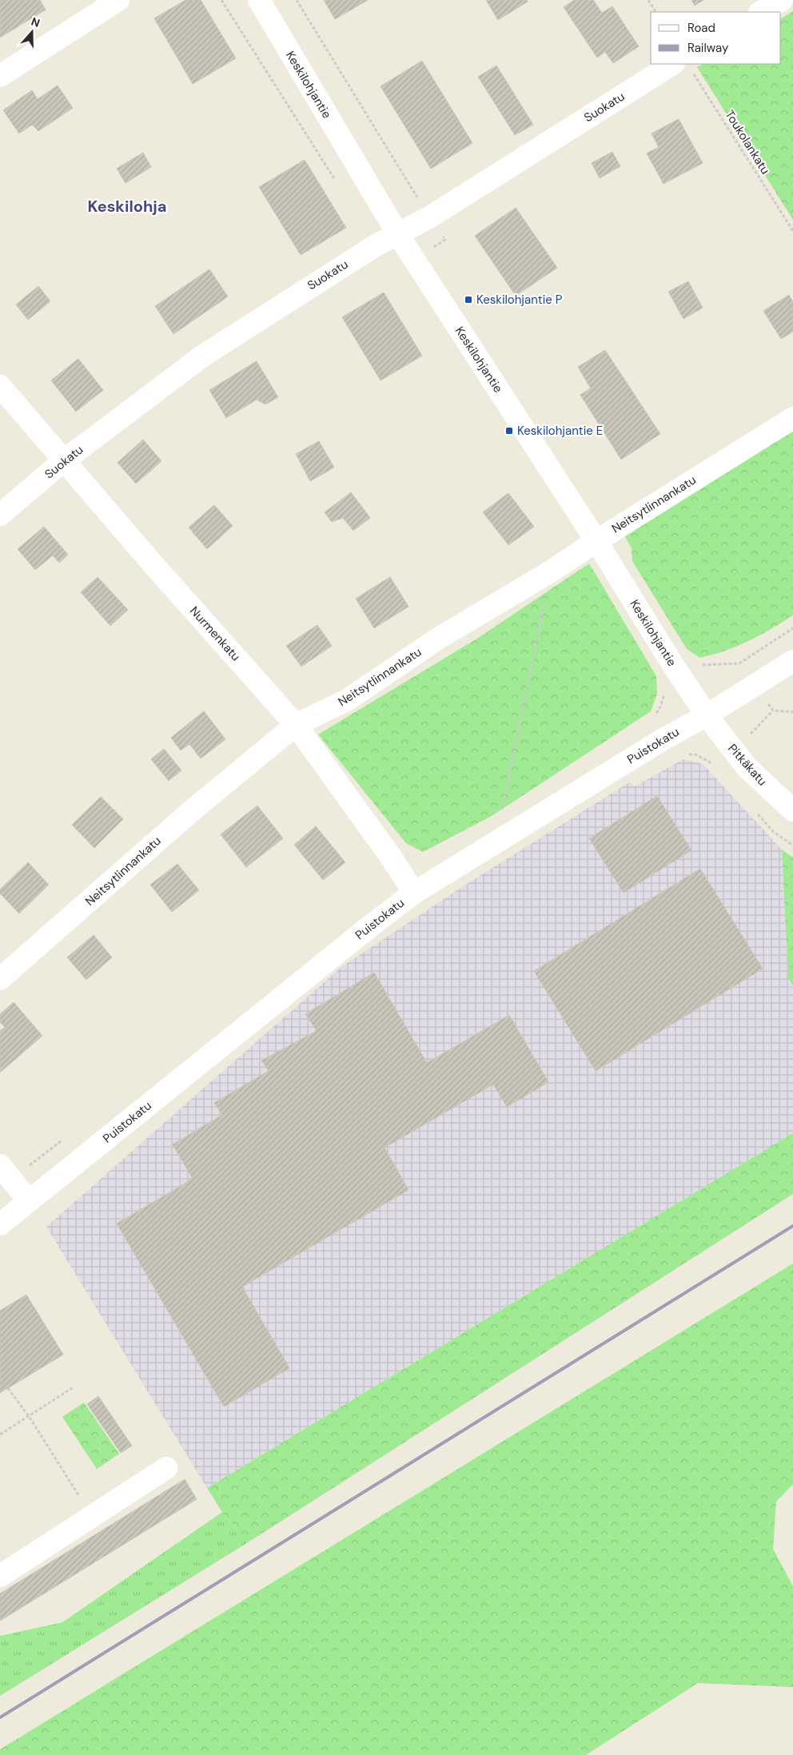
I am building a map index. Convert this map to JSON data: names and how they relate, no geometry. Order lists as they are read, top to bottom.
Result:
{
  "streets": {
    "street": [
      "Keskilohjantie",
      "Suokatu",
      "Neitsytlinnankatu",
      "Nurmenkatu",
      "Puistokatu",
      "Pitkäkatu"
    ],
    "path": ["Toukolankatu"]
  },
  "crossings": [
    ["Keskilohjantie", "Suokatu"],
    ["Keskilohjantie", "Neitsytlinnankatu"],
    ["Keskilohjantie", "Puistokatu"],
    ["Keskilohjantie", "Pitkäkatu"],
    ["Suokatu", "Toukolankatu"],
    ["Suokatu", "Nurmenkatu"],
    ["Neitsytlinnankatu", "Nurmenkatu"],
    ["Nurmenkatu", "Puistokatu"],
    ["Puistokatu", "Pitkäkatu"]
  ],
  "districts": ["Keskilohja"],
  "places": {
    "transit": ["Keskilohjantie P", "Keskilohjantie E"]
  },
  "legend": ["Road", "Railway"],
  "north": "top"
}
